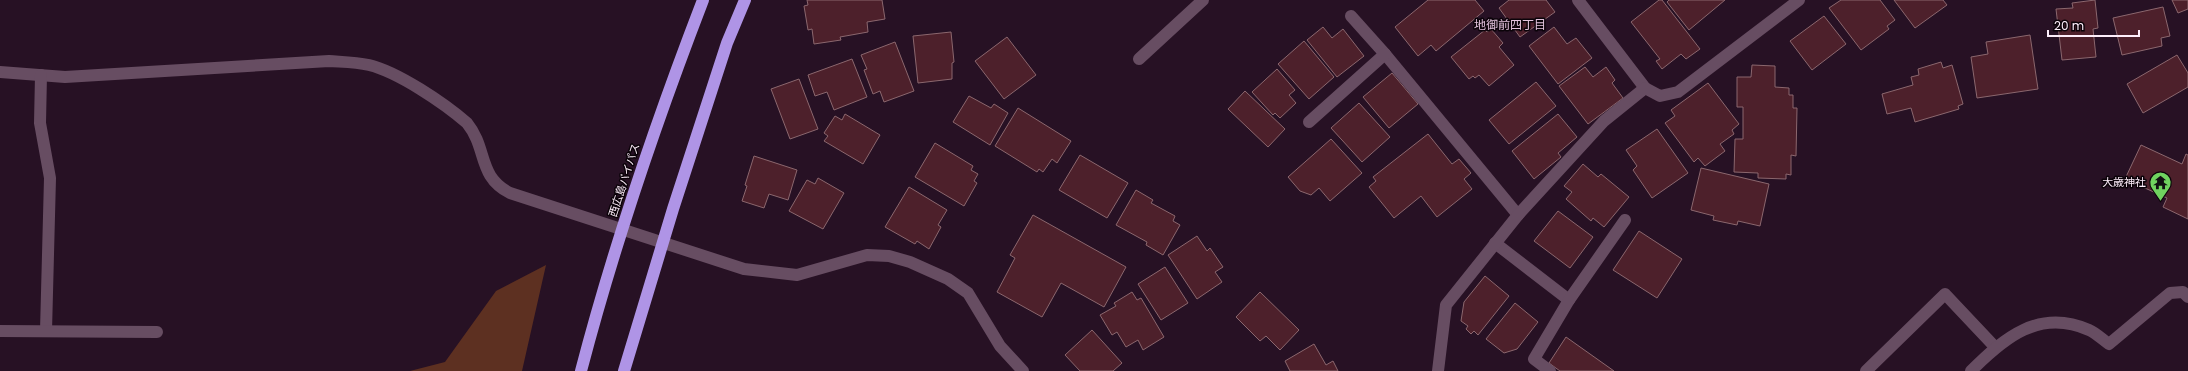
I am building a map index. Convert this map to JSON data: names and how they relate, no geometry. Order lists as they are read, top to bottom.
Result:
{
  "streets": {
    "highway": ["西広島バイパス"]
  },
  "districts": ["地御前四丁目"],
  "places": {
    "temple": ["大歳神社"]
  },
  "scale_bar": "20 m"
}
